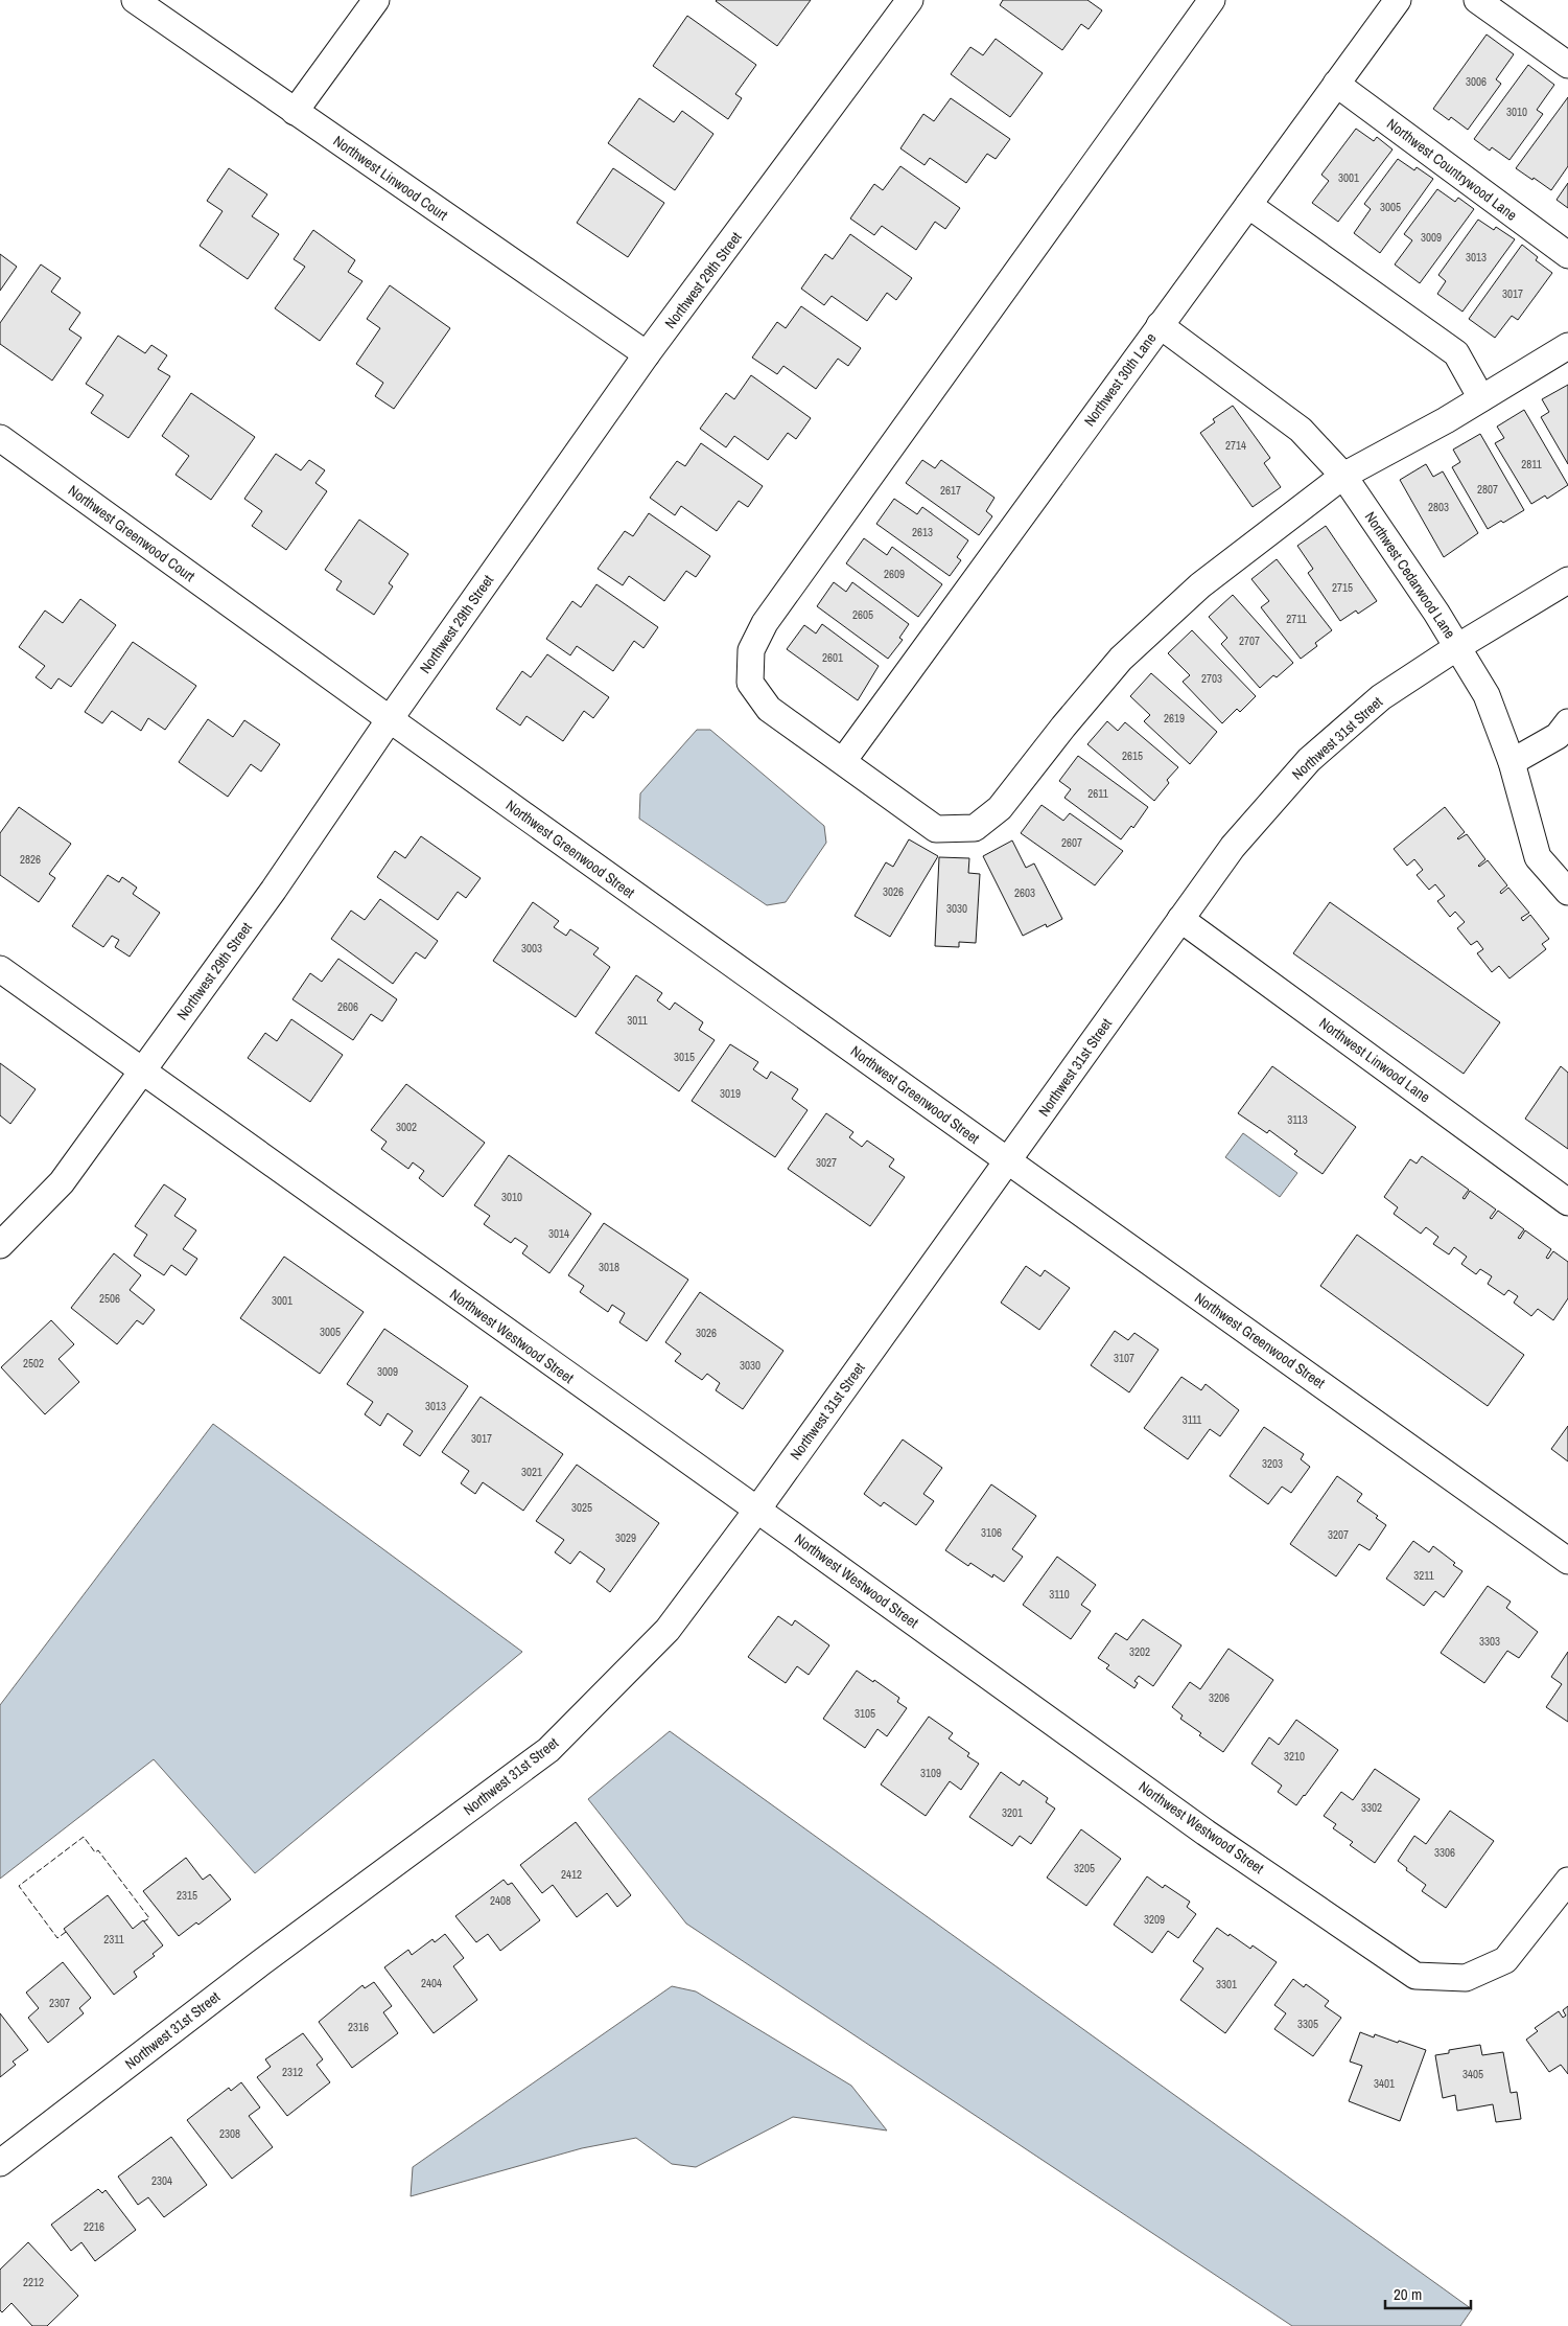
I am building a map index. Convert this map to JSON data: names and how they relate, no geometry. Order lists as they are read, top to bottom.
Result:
{
  "streets": {
    "street": [
      "Northwest Countrywood Lane",
      "Northwest Linwood Court",
      "Northwest 29th Street",
      "Northwest 30th Lane",
      "Northwest Greenwood Court",
      "Northwest Cedarwood Lane",
      "Northwest 31st Street",
      "Northwest Greenwood Street",
      "Northwest Linwood Lane",
      "Northwest Westwood Street"
    ]
  },
  "crossings": [
    ["Northwest Countrywood Lane", "Northwest 30th Lane"],
    ["Northwest Linwood Court", "Northwest 29th Street"],
    ["Northwest 29th Street", "Northwest Greenwood Street"],
    ["Northwest 29th Street", "Northwest Westwood Street"],
    ["Northwest 30th Lane", "Northwest Cedarwood Lane"],
    ["Northwest Greenwood Court", "Northwest Greenwood Street"],
    ["Northwest Cedarwood Lane", "Northwest 31st Street"],
    ["Northwest 31st Street", "Northwest Greenwood Street"],
    ["Northwest 31st Street", "Northwest Linwood Lane"],
    ["Northwest 31st Street", "Northwest Westwood Street"]
  ],
  "house_numbers": [
    "3006",
    "3010",
    "3001",
    "3005",
    "3009",
    "3013",
    "3017",
    "2714",
    "2811",
    "2807",
    "2617",
    "2803",
    "2613",
    "2609",
    "2715",
    "2605",
    "2711",
    "2707",
    "2601",
    "2703",
    "2619",
    "2615",
    "2611",
    "2607",
    "2826",
    "3026",
    "2603",
    "3030",
    "3003",
    "2606",
    "3011",
    "3015",
    "3019",
    "3113",
    "3002",
    "3027",
    "3010",
    "3014",
    "3018",
    "2506",
    "3001",
    "3005",
    "3026",
    "3107",
    "2502",
    "3030",
    "3009",
    "3013",
    "3111",
    "3017",
    "3203",
    "3021",
    "3025",
    "3106",
    "3207",
    "3029",
    "3211",
    "3110",
    "3303",
    "3202",
    "3206",
    "3105",
    "3210",
    "3109",
    "3302",
    "3201",
    "3306",
    "3205",
    "2412",
    "2315",
    "2408",
    "3209",
    "2311",
    "2404",
    "3301",
    "2307",
    "3305",
    "2316",
    "2312",
    "3405",
    "3401",
    "2308",
    "2304",
    "2216",
    "2212"
  ],
  "scale_bar": "20 m"
}
